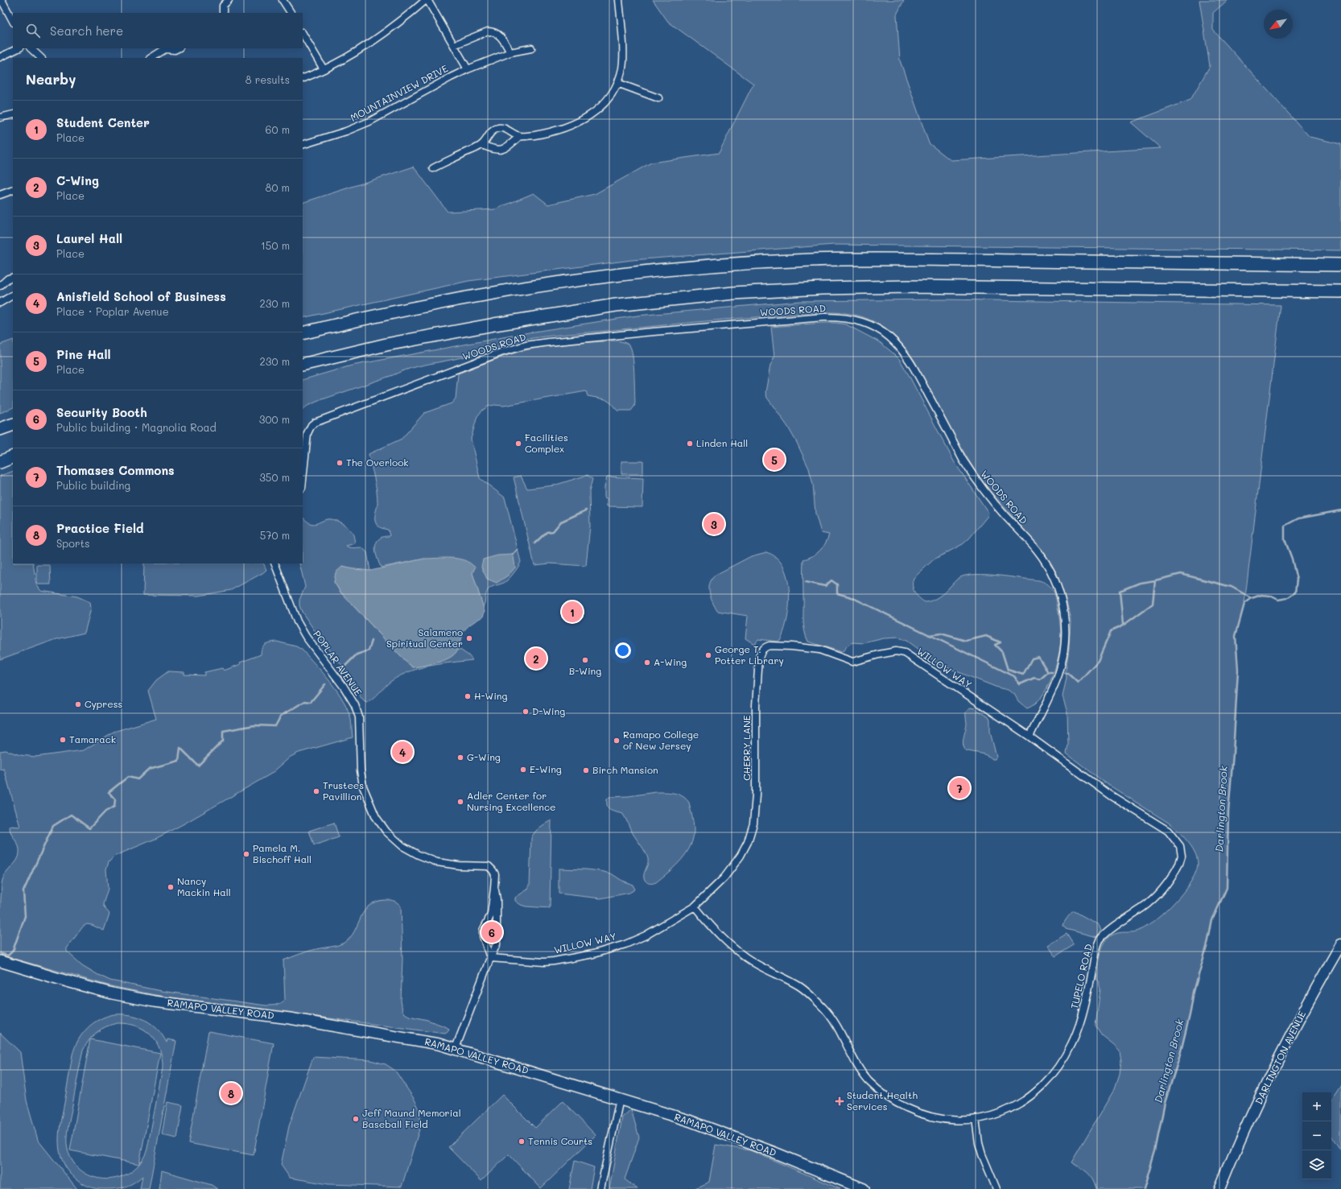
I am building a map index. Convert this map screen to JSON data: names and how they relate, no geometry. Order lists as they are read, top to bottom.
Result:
{
  "streets": {
    "main road": ["RAMAPO VALLEY ROAD", "DARLINGTON AVENUE"],
    "street": [
      "MOUNTAINVIEW DRIVE",
      "WOODS ROAD",
      "POPLAR AVENUE",
      "WILLOW WAY",
      "CHERRY LANE",
      "TUPELO ROAD"
    ]
  },
  "crossings": [
    ["WOODS ROAD", "WILLOW WAY"],
    ["WOODS ROAD", "TUPELO ROAD"],
    ["WILLOW WAY", "CHERRY LANE"],
    ["WILLOW WAY", "TUPELO ROAD"],
    ["CHERRY LANE", "TUPELO ROAD"]
  ],
  "water": ["Darlington Brook"],
  "places": {
    "other": [
      "Facilities Complex",
      "Linden Hall",
      "The Overlook",
      "Salameno Spiritual Center",
      "George T. Potter Library",
      "B-Wing",
      "A-Wing",
      "H-Wing",
      "Cypress",
      "D-Wing",
      "Tamarack",
      "Ramapo College of New Jersey",
      "G-Wing",
      "E-Wing",
      "Birch Mansion",
      "Trustees Pavillion",
      "Adler Center for Nursing Excellence",
      "Pamela M. Bischoff Hall",
      "Nancy Mackin Hall",
      "Jeff Maund Memorial Baseball Field",
      "Tennis Courts"
    ],
    "health": ["Student Health Services"]
  },
  "north": "bottom left",
  "page": {
    "search": "Search here",
    "heading": ["Nearby", "8 results"],
    "list": [
      {
        "mark": "1",
        "name": "Student Center",
        "note": "Place",
        "value": "60 m"
      },
      {
        "mark": "2",
        "name": "C-Wing",
        "note": "Place",
        "value": "80 m"
      },
      {
        "mark": "3",
        "name": "Laurel Hall",
        "note": "Place",
        "value": "150 m"
      },
      {
        "mark": "4",
        "name": "Anisfield School of Business",
        "note": "Place · Poplar Avenue",
        "value": "230 m"
      },
      {
        "mark": "5",
        "name": "Pine Hall",
        "note": "Place",
        "value": "230 m"
      },
      {
        "mark": "6",
        "name": "Security Booth",
        "note": "Public building · Magnolia Road",
        "value": "300 m"
      },
      {
        "mark": "7",
        "name": "Thomases Commons",
        "note": "Public building",
        "value": "350 m"
      },
      {
        "mark": "8",
        "name": "Practice Field",
        "note": "Sports",
        "value": "570 m"
      }
    ],
    "pins": [
      "5",
      "3",
      "1",
      "2",
      "4",
      "7",
      "6",
      "8"
    ],
    "map_buttons": ["+", "−"]
  }
}
